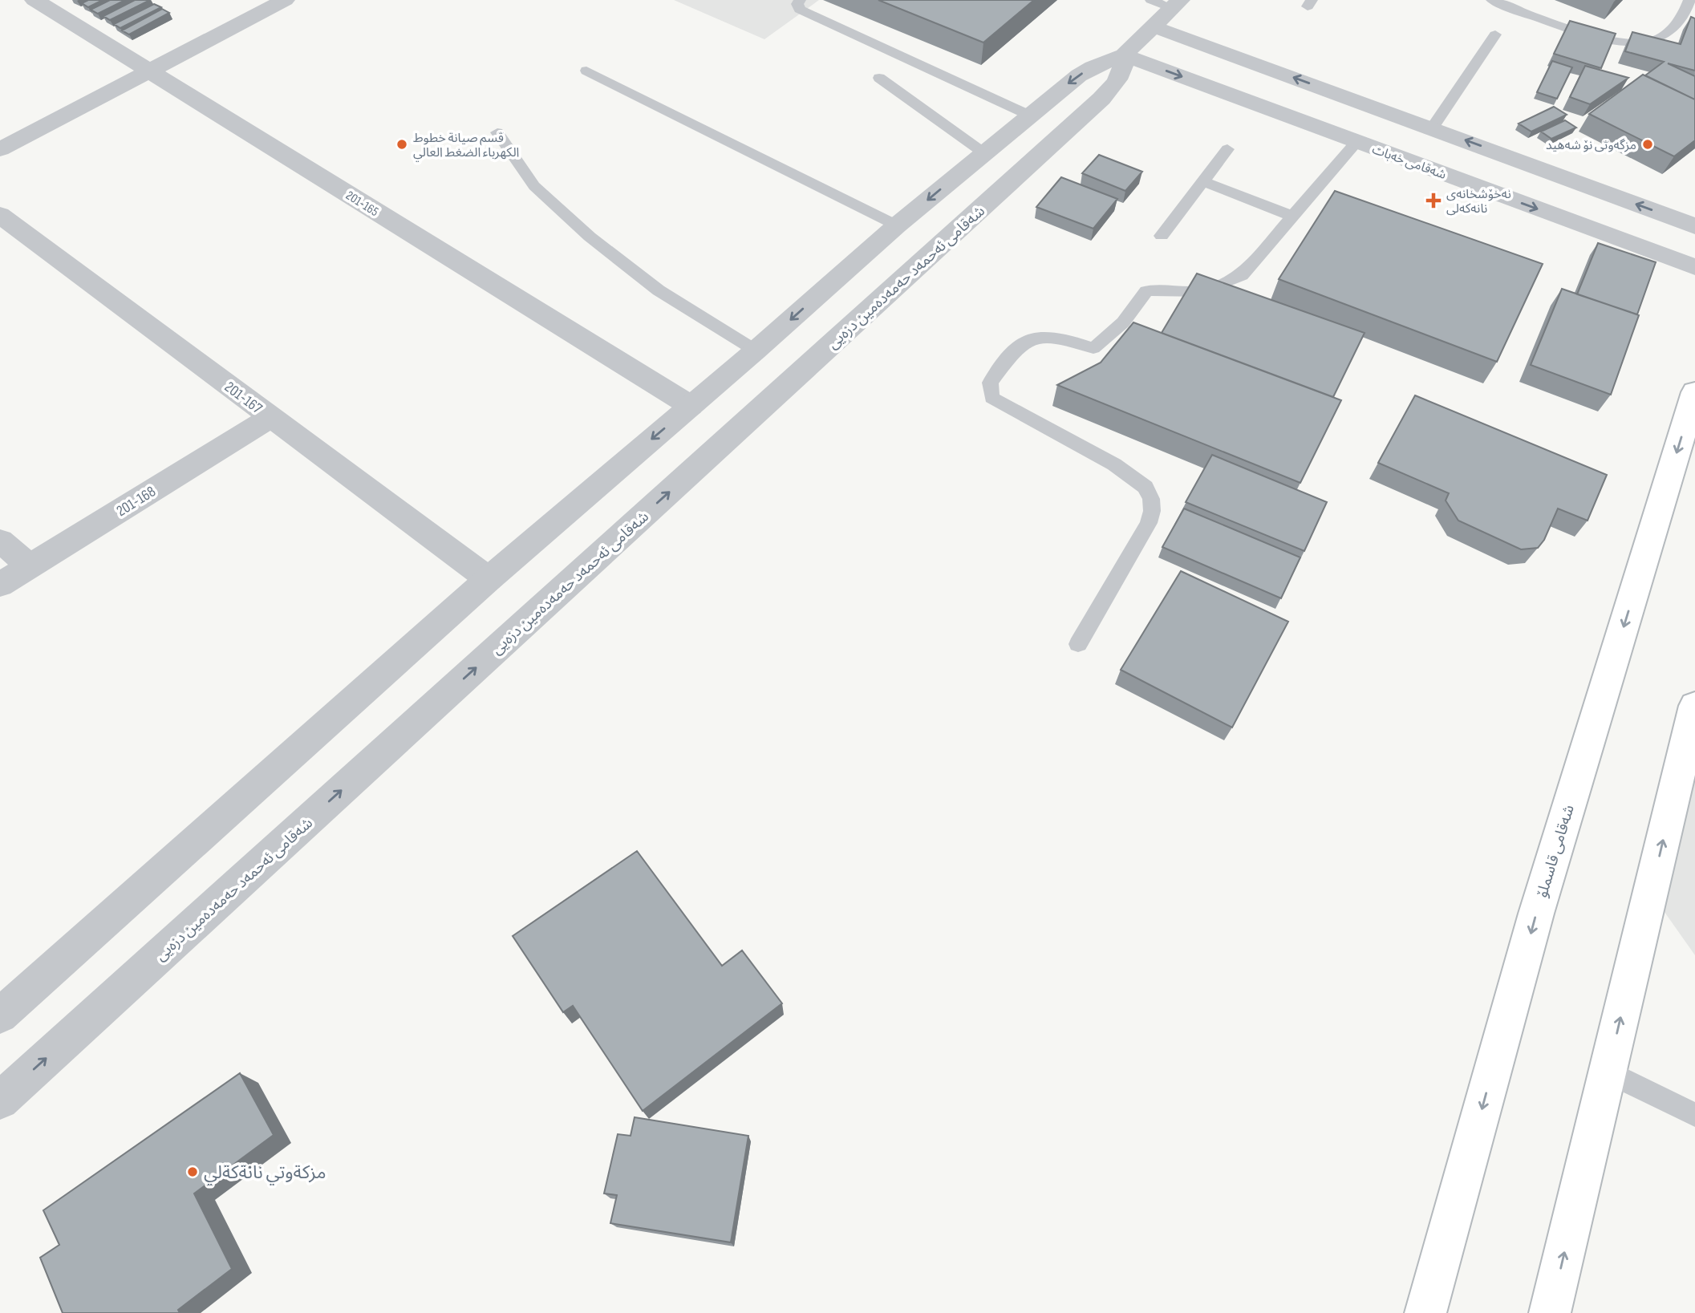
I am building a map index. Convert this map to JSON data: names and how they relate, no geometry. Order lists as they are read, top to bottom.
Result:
{
  "streets": {
    "main road": ["شەقامی قاسملۆ"],
    "street": [
      "شەقامی خەبات",
      "201-165",
      "شەقامی ئەحمەد حەمەدەمین دزەیی",
      "201-167",
      "201-168"
    ]
  },
  "crossings": [
    ["شەقامی خەبات", "شەقامی ئەحمەد حەمەدەمین دزەیی"],
    ["201-165", "شەقامی ئەحمەد حەمەدەمین دزەیی"],
    ["شەقامی ئەحمەد حەمەدەمین دزەیی", "201-167"],
    ["201-167", "201-168"]
  ],
  "places": {
    "other": ["قسم صيانة خطوط الكهرباء الضغط العالي", "مزگەوتی نۆ شەهید", "مزكةوتي نانةكةلي"],
    "health": ["نەخۆشخانەی نانەکەلی"]
  }
}
